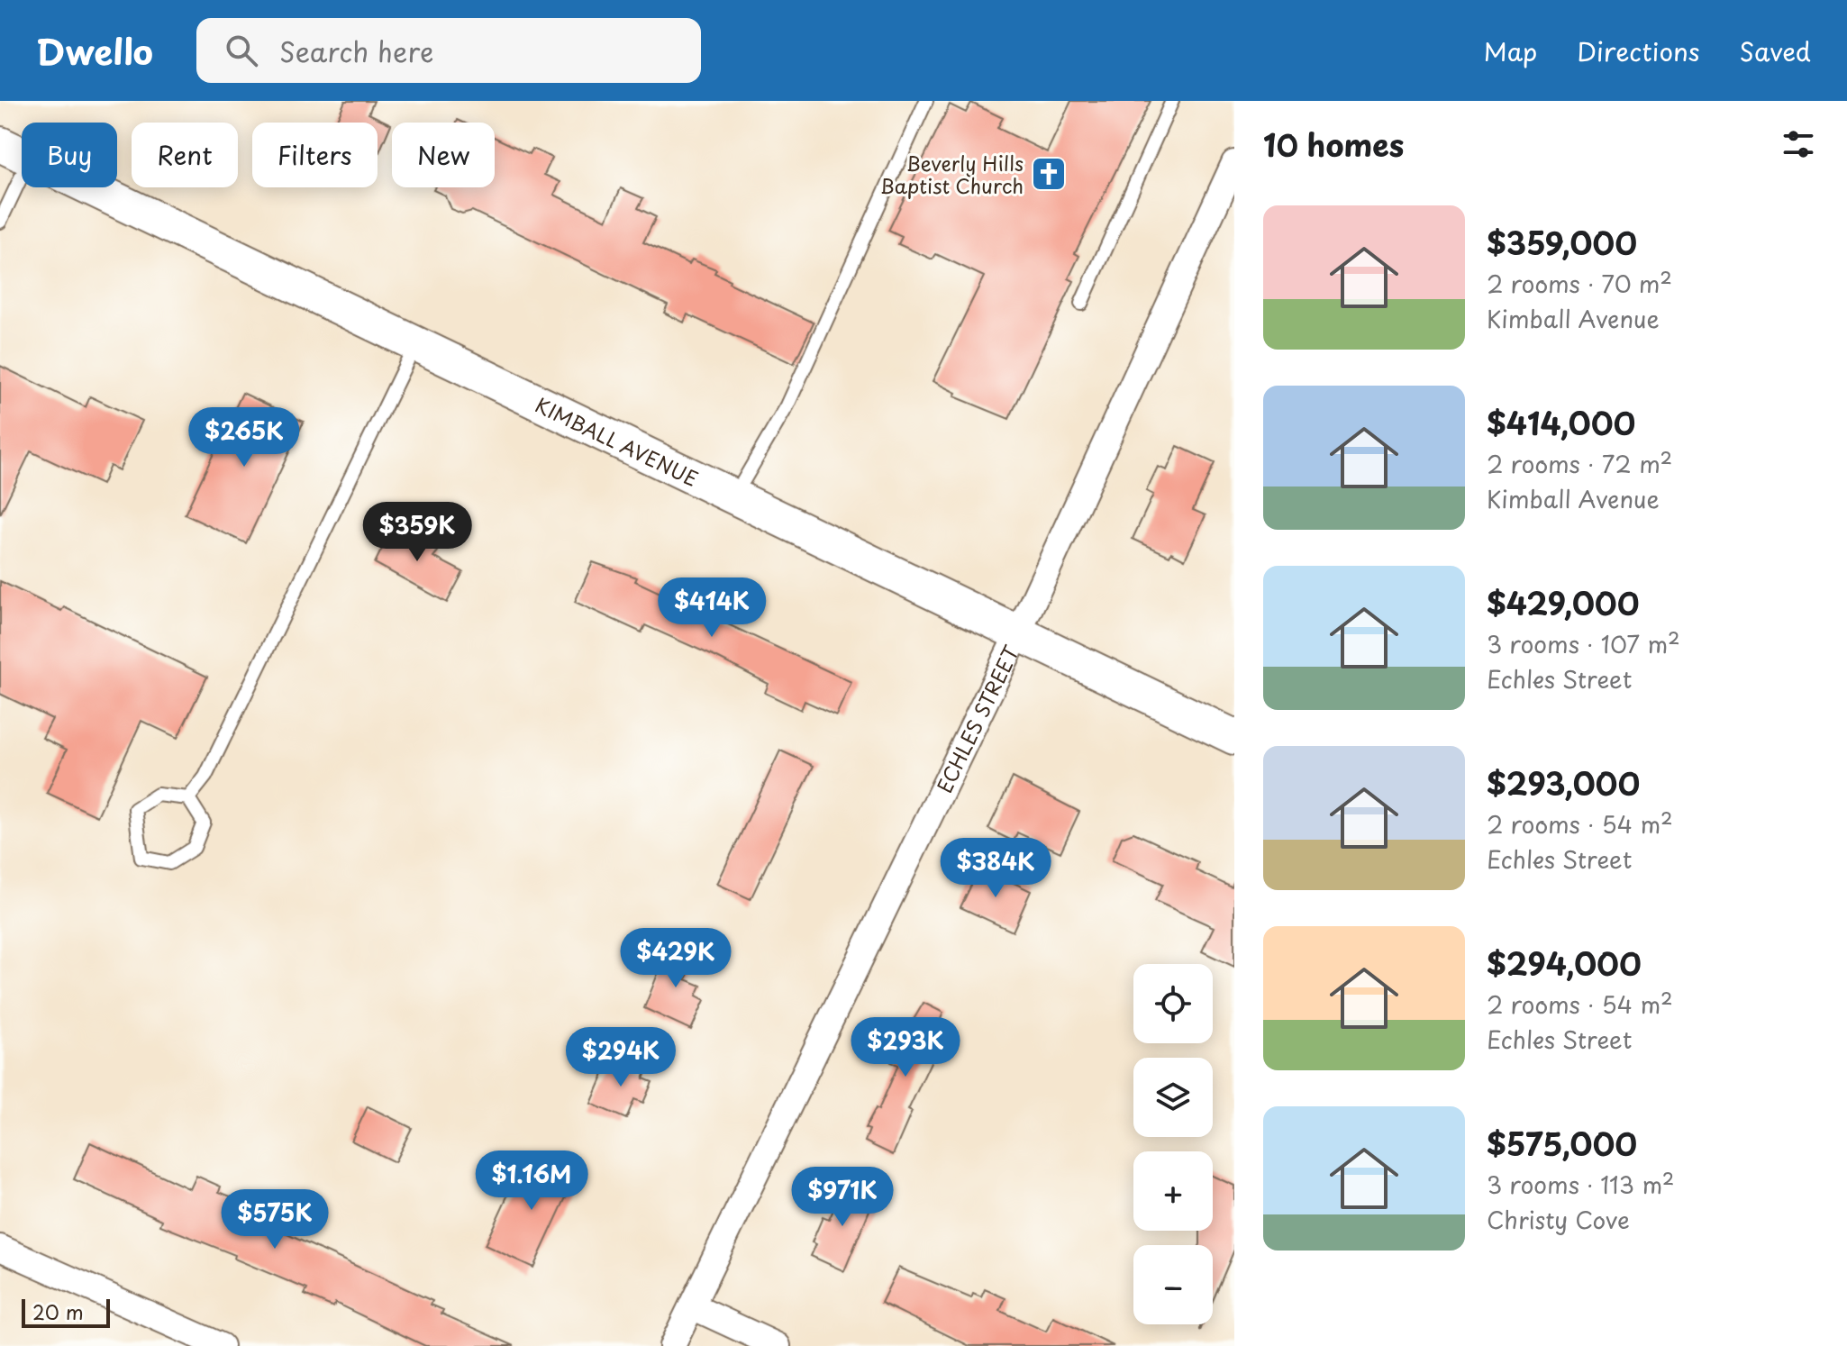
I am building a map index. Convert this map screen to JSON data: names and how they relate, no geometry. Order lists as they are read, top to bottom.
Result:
{
  "streets": {
    "main road": ["KIMBALL AVENUE"],
    "street": ["ECHLES STREET"]
  },
  "crossings": [
    ["KIMBALL AVENUE", "ECHLES STREET"]
  ],
  "places": {
    "church": ["Beverly Hills Baptist Church"]
  },
  "scale_bar": "20 m",
  "page": {
    "header": "Dwello",
    "search": "Search here",
    "nav": ["Map", "Directions", "Saved"],
    "heading": "10 homes",
    "chip": [
      "Buy",
      "Rent",
      "Filters",
      "New"
    ],
    "list": [
      {
        "name": "$359,000",
        "note": "2 rooms · 70 m² · Kimball Avenue"
      },
      {
        "name": "$414,000",
        "note": "2 rooms · 72 m² · Kimball Avenue"
      },
      {
        "name": "$429,000",
        "note": "3 rooms · 107 m² · Echles Street"
      },
      {
        "name": "$293,000",
        "note": "2 rooms · 54 m² · Echles Street"
      },
      {
        "name": "$294,000",
        "note": "2 rooms · 54 m² · Echles Street"
      },
      {
        "name": "$575,000",
        "note": "3 rooms · 113 m² · Christy Cove"
      }
    ],
    "price": [
      "$265K",
      "$359K",
      "$414K",
      "$384K",
      "$429K",
      "$293K",
      "$294K",
      "$1.16M",
      "$971K",
      "$575K"
    ],
    "map_buttons": ["+", "−"],
    "scale": "20 m"
  }
}
